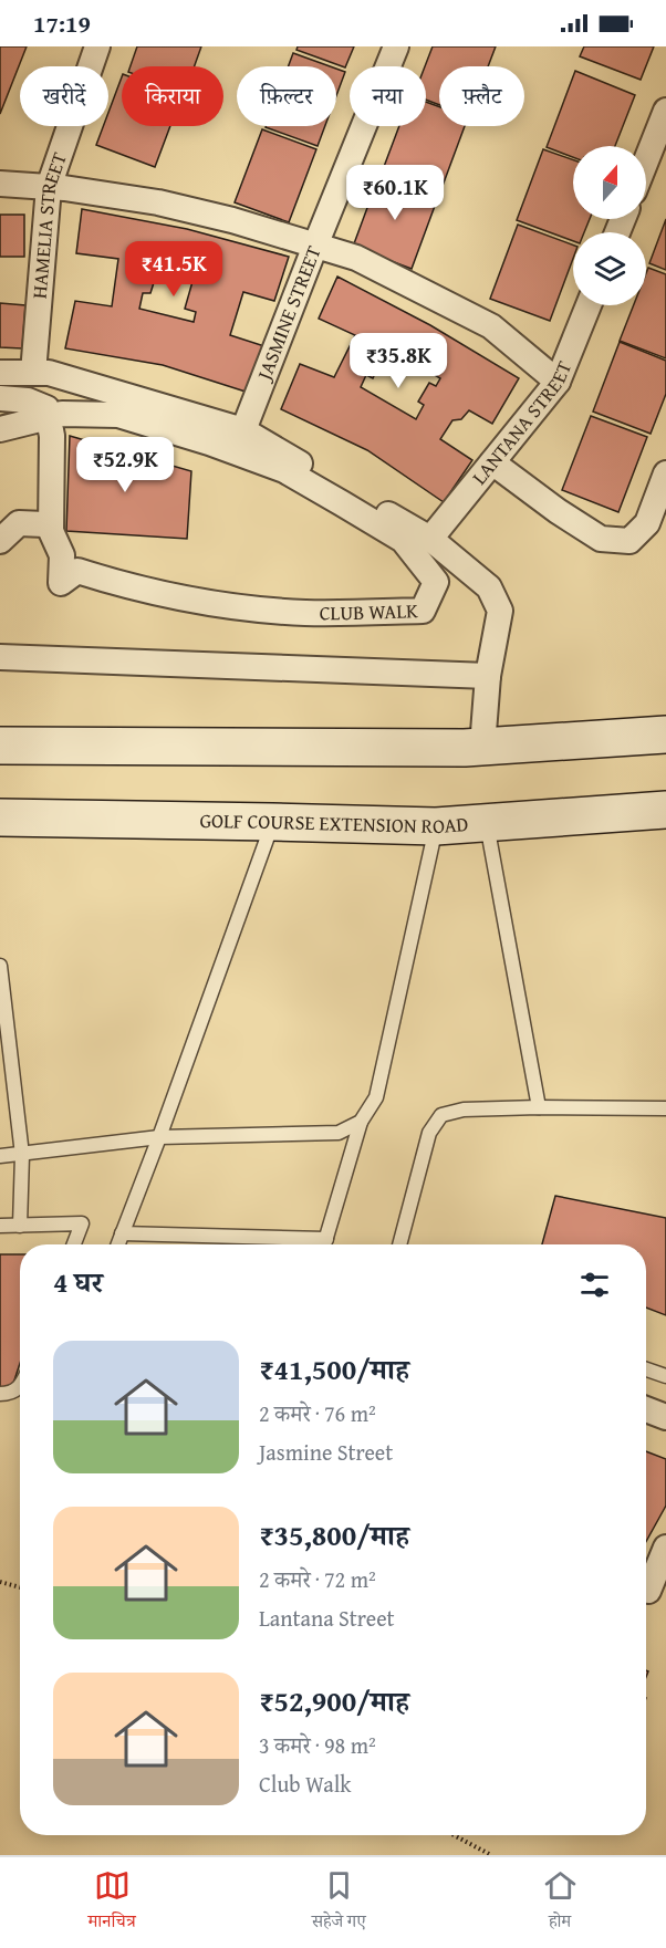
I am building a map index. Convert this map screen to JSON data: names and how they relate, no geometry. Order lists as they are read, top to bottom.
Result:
{
  "streets": {
    "main road": ["GOLF COURSE EXTENSION ROAD"],
    "street": [
      "HAMELIA STREET",
      "JASMINE STREET",
      "LANTANA STREET",
      "CLUB WALK"
    ]
  },
  "north": "top",
  "page": {
    "status": "17:19",
    "chip": [
      "खरीदें",
      "किराया",
      "फ़िल्टर",
      "नया",
      "फ़्लैट"
    ],
    "price": [
      "₹60.1K",
      "₹41.5K",
      "₹35.8K",
      "₹52.9K"
    ],
    "heading": "4 घर",
    "list": [
      {
        "name": "₹41,500/माह",
        "note": "2 कमरे · 76 m² · Jasmine Street"
      },
      {
        "name": "₹35,800/माह",
        "note": "2 कमरे · 72 m² · Lantana Street"
      },
      {
        "name": "₹52,900/माह",
        "note": "3 कमरे · 98 m² · Club Walk"
      }
    ],
    "tabs": ["मानचित्र", "सहेजे गए", "होम"]
  }
}
